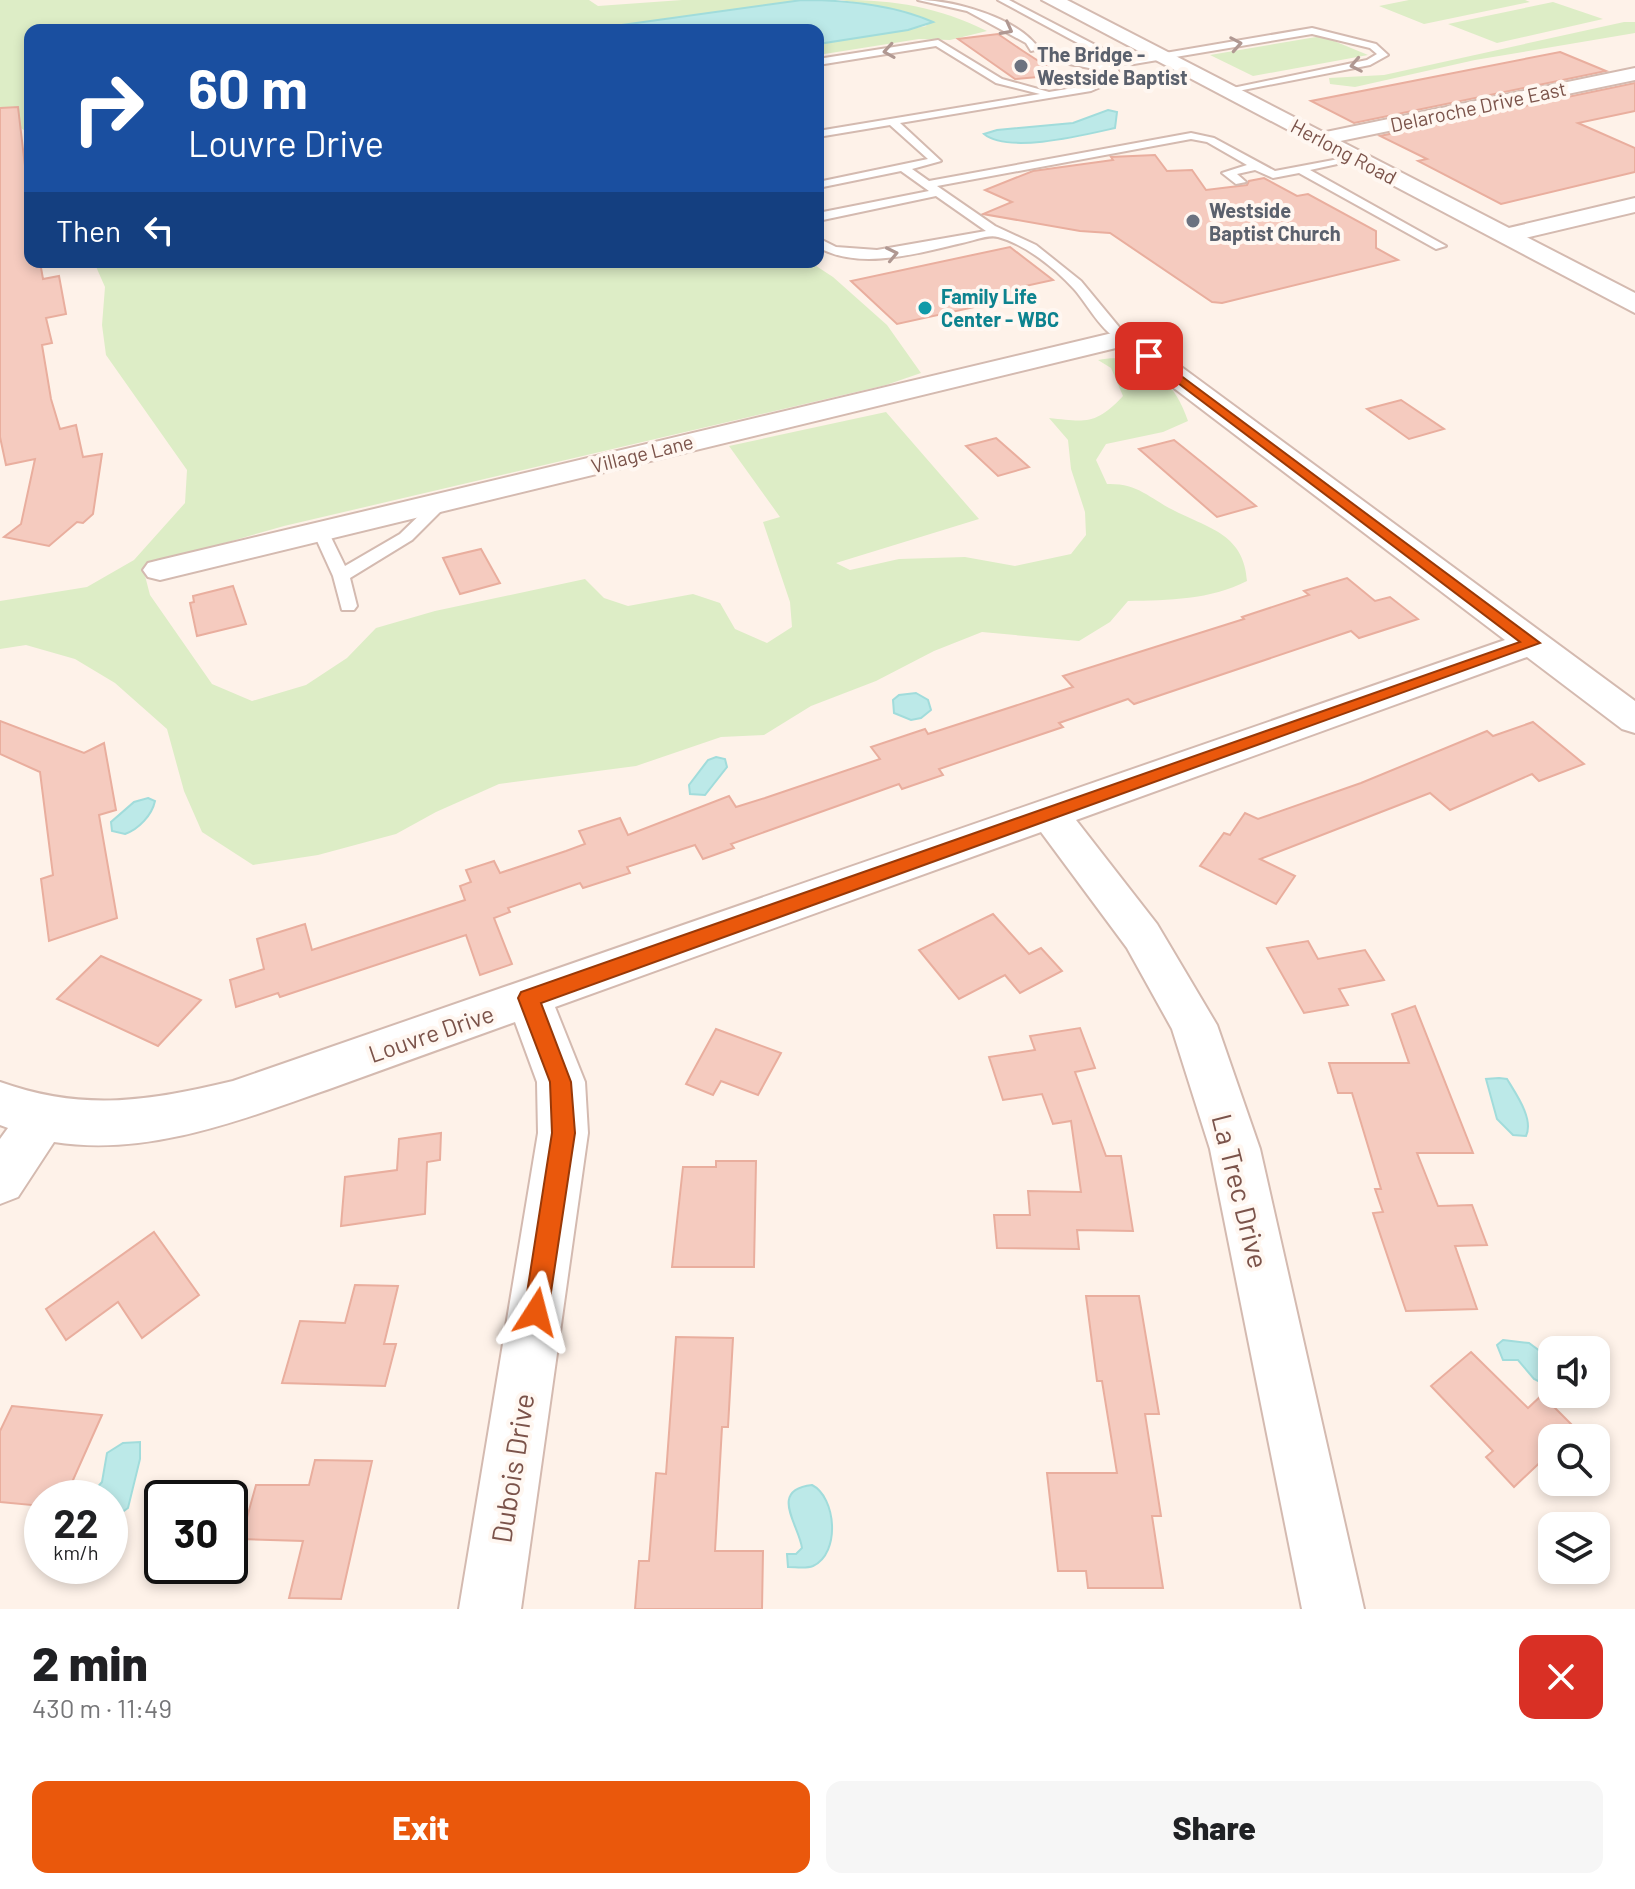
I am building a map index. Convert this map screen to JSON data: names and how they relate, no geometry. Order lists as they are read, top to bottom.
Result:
{
  "streets": {
    "street": [
      "Delaroche Drive East",
      "Herlong Road",
      "Village Lane",
      "Louvre Drive",
      "La Trec Drive",
      "Dubois Drive"
    ]
  },
  "crossings": [
    ["Delaroche Drive East", "Herlong Road"],
    ["Louvre Drive", "La Trec Drive"],
    ["Louvre Drive", "Dubois Drive"]
  ],
  "places": ["The Bridge - Westside Baptist", "Westside Baptist Church", "Family Life Center - WBC"],
  "page": {
    "turn": ["60 m", "Louvre Drive"],
    "then": "Then",
    "speed": "22 km/h",
    "limit": "30",
    "heading": ["2 min", "430 m · 11:49"],
    "buttons": ["Exit", "Share"]
  }
}
